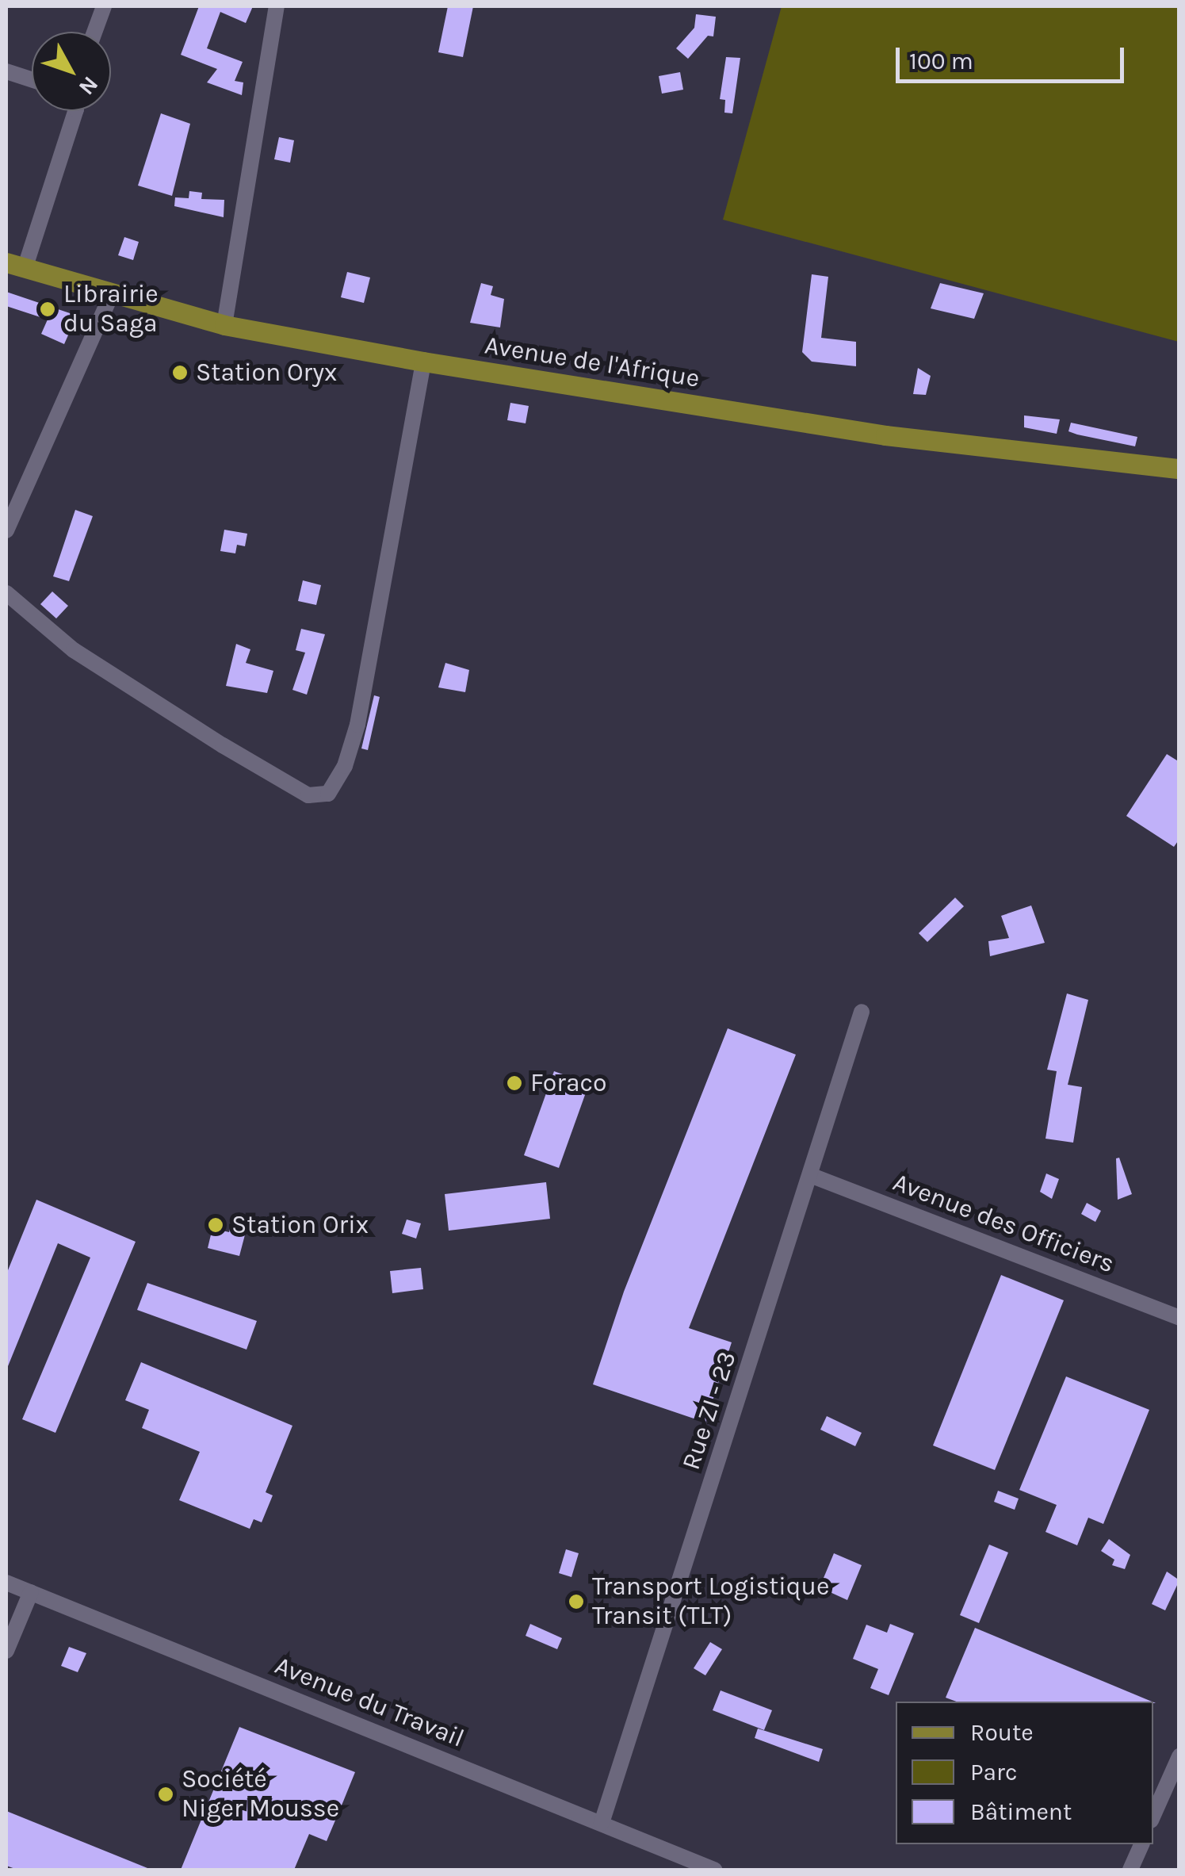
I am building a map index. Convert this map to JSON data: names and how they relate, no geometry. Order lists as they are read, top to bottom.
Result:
{
  "streets": {
    "main road": ["Avenue de l'Afrique"],
    "street": ["Avenue des Officiers", "Rue ZI - 23", "Avenue du Travail"]
  },
  "crossings": [
    ["Avenue des Officiers", "Rue ZI - 23"],
    ["Rue ZI - 23", "Avenue du Travail"]
  ],
  "places": [
    "Librairie du Saga",
    "Station Oryx",
    "Foraco",
    "Station Orix",
    "Transport Logistique Transit (TLT)",
    "Société Niger Mousse"
  ],
  "legend": ["Route", "Parc", "Bâtiment"],
  "scale_bar": "100 m",
  "north": "bottom right"
}
